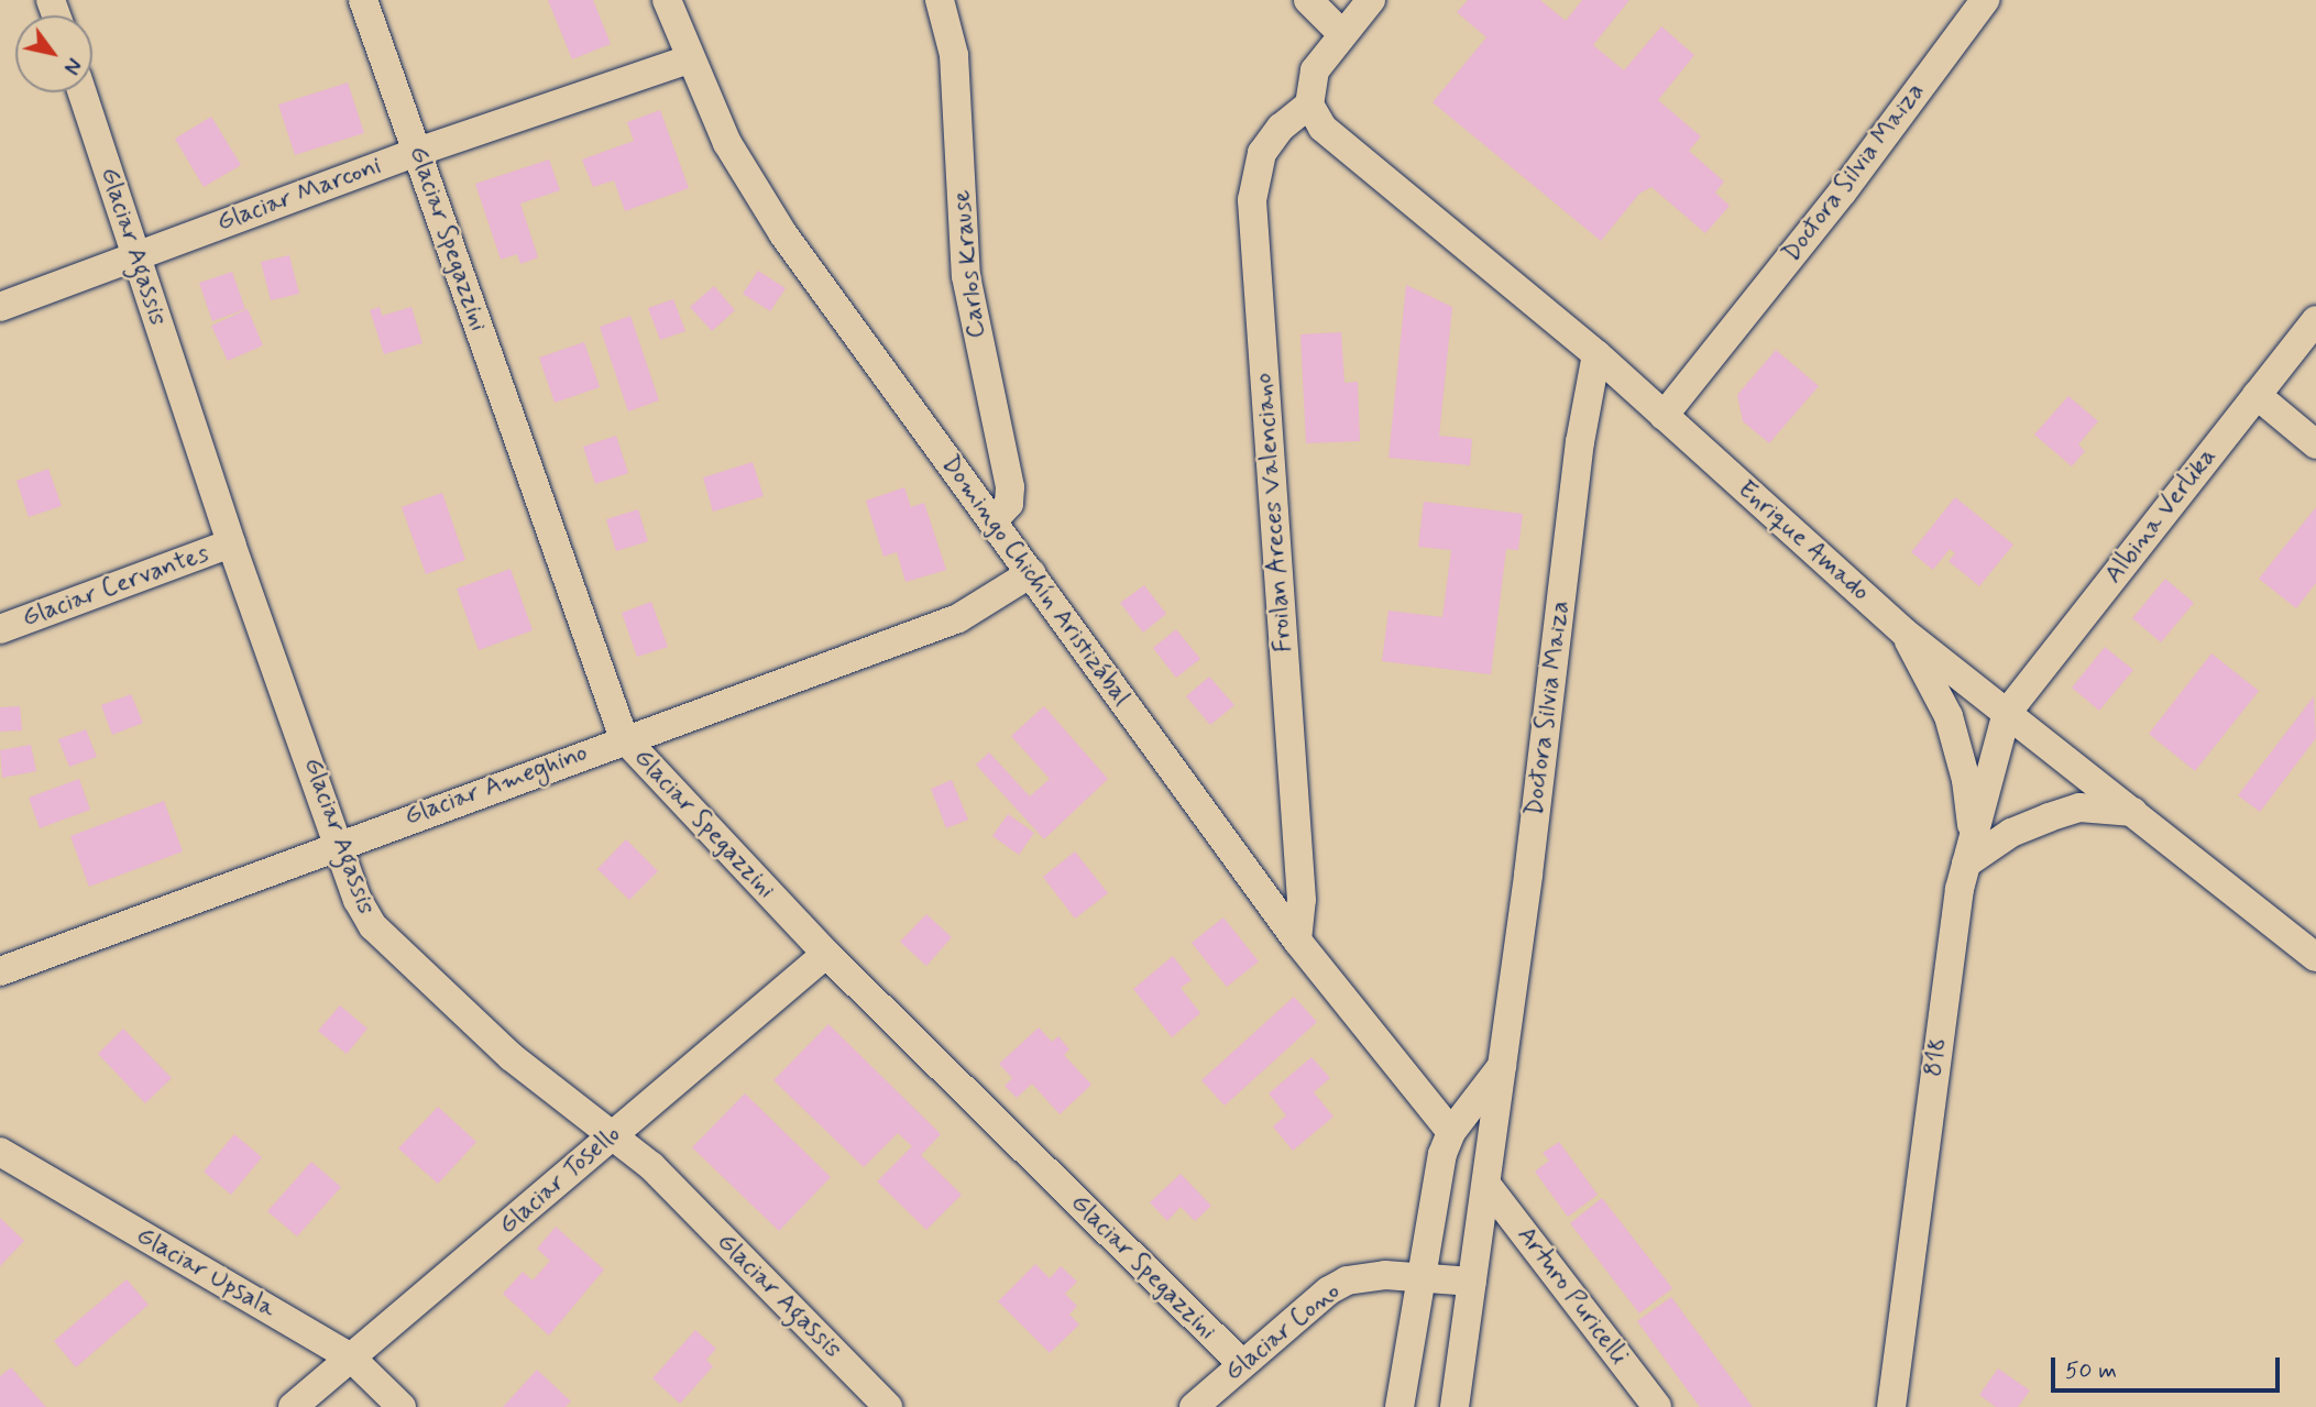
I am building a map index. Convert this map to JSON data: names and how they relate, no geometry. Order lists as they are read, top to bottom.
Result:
{
  "streets": {
    "street": [
      "Doctora Silvia Maiza",
      "Glaciar Marconi",
      "Glaciar Spegazzini",
      "Glaciar Agassis",
      "Carlos Krause",
      "Froilan Areces Valenciano",
      "Albina Verlika",
      "Enrique Amado",
      "Domingo Chichín Aristizábal",
      "Glaciar Cervantes",
      "Glaciar Ameghino",
      "818",
      "Glaciar Tosello",
      "Glaciar Upsala",
      "Arturo Puricelli",
      "Glaciar Cono"
    ]
  },
  "crossings": [
    ["Doctora Silvia Maiza", "Enrique Amado"],
    ["Doctora Silvia Maiza", "Arturo Puricelli"],
    ["Doctora Silvia Maiza", "Glaciar Cono"],
    ["Glaciar Marconi", "Glaciar Spegazzini"],
    ["Glaciar Marconi", "Glaciar Agassis"],
    ["Glaciar Marconi", "Domingo Chichín Aristizábal"],
    ["Glaciar Spegazzini", "Glaciar Ameghino"],
    ["Glaciar Spegazzini", "Glaciar Tosello"],
    ["Glaciar Spegazzini", "Glaciar Cono"],
    ["Glaciar Agassis", "Glaciar Cervantes"],
    ["Glaciar Agassis", "Glaciar Ameghino"],
    ["Glaciar Agassis", "Glaciar Tosello"],
    ["Carlos Krause", "Domingo Chichín Aristizábal"],
    ["Froilan Areces Valenciano", "Enrique Amado"],
    ["Froilan Areces Valenciano", "Domingo Chichín Aristizábal"],
    ["Albina Verlika", "Enrique Amado"],
    ["Albina Verlika", "818"],
    ["Enrique Amado", "818"],
    ["Domingo Chichín Aristizábal", "Glaciar Ameghino"],
    ["Glaciar Tosello", "Glaciar Upsala"]
  ],
  "scale_bar": "50 m",
  "north": "bottom right"
}
